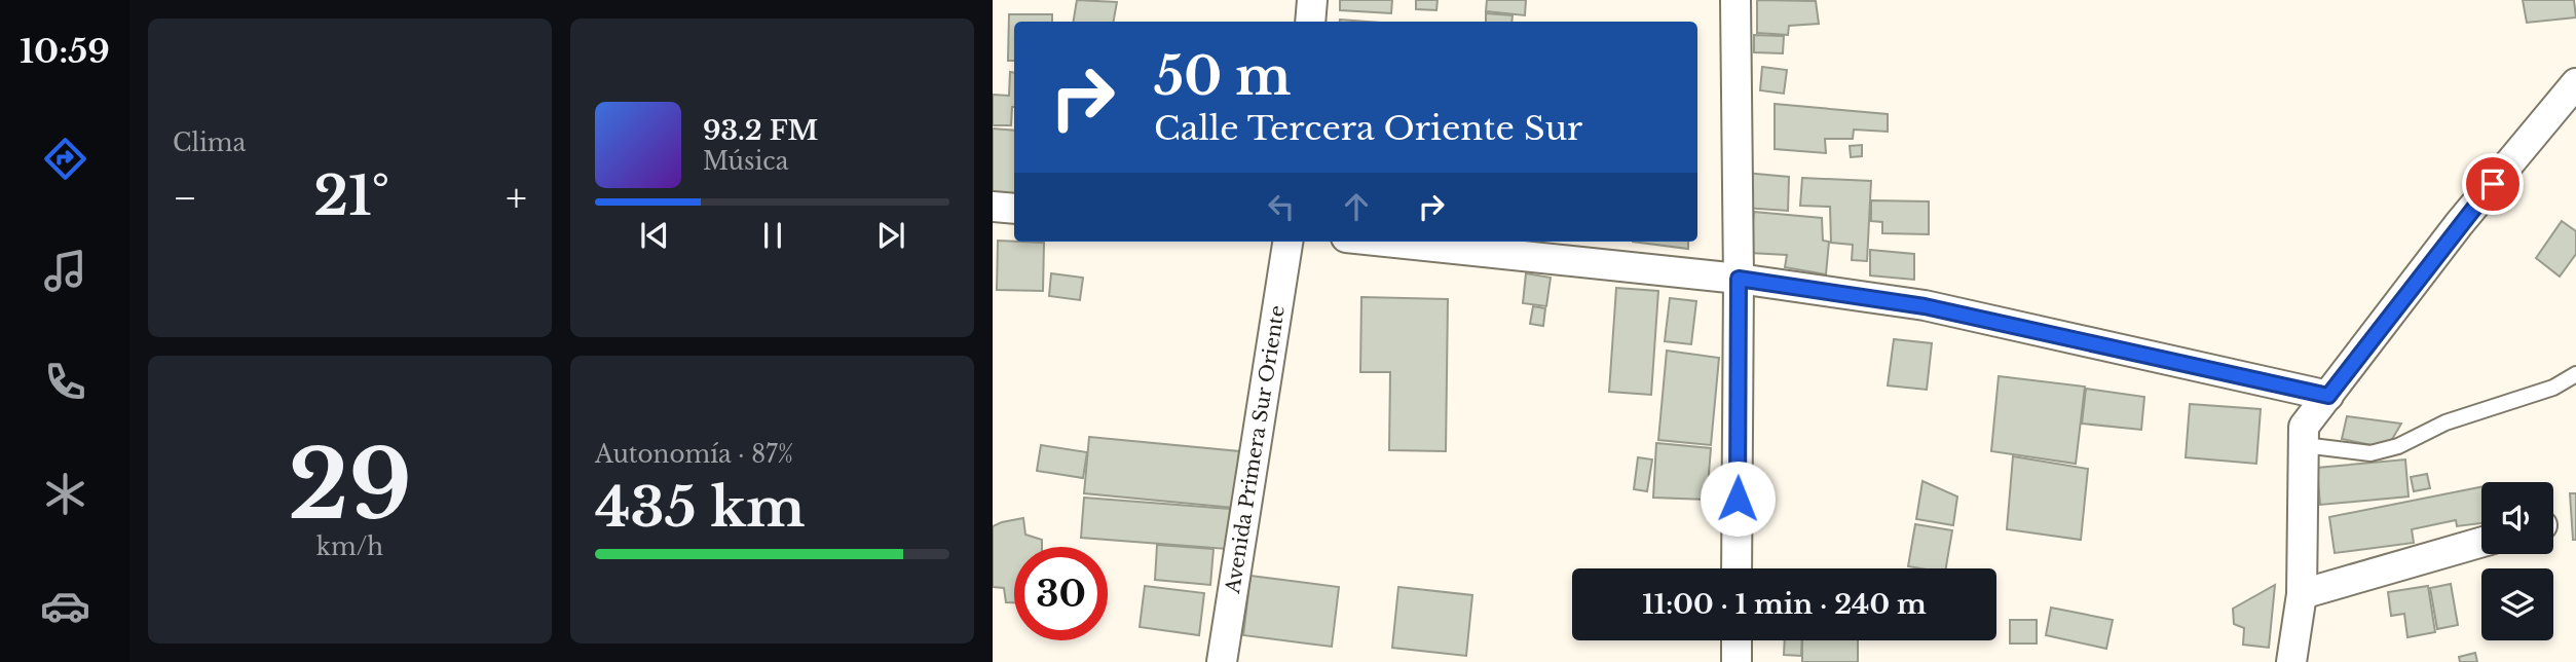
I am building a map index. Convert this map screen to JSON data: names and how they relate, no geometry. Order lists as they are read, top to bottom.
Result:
{
  "streets": {
    "street": ["Avenida Primera Sur Oriente"]
  },
  "page": {
    "tabs": "10:59",
    "tile": [
      "Clima",
      ["29", "km/h"],
      ["Autonomía · 87%", "435 km"]
    ],
    "turn": ["50 m", "Calle Tercera Oriente Sur"],
    "song": ["93.2 FM", "Música"],
    "heat": ["−", "21°", "+"],
    "limit": "30",
    "trip": "11:00 · 1 min · 240 m"
  }
}
